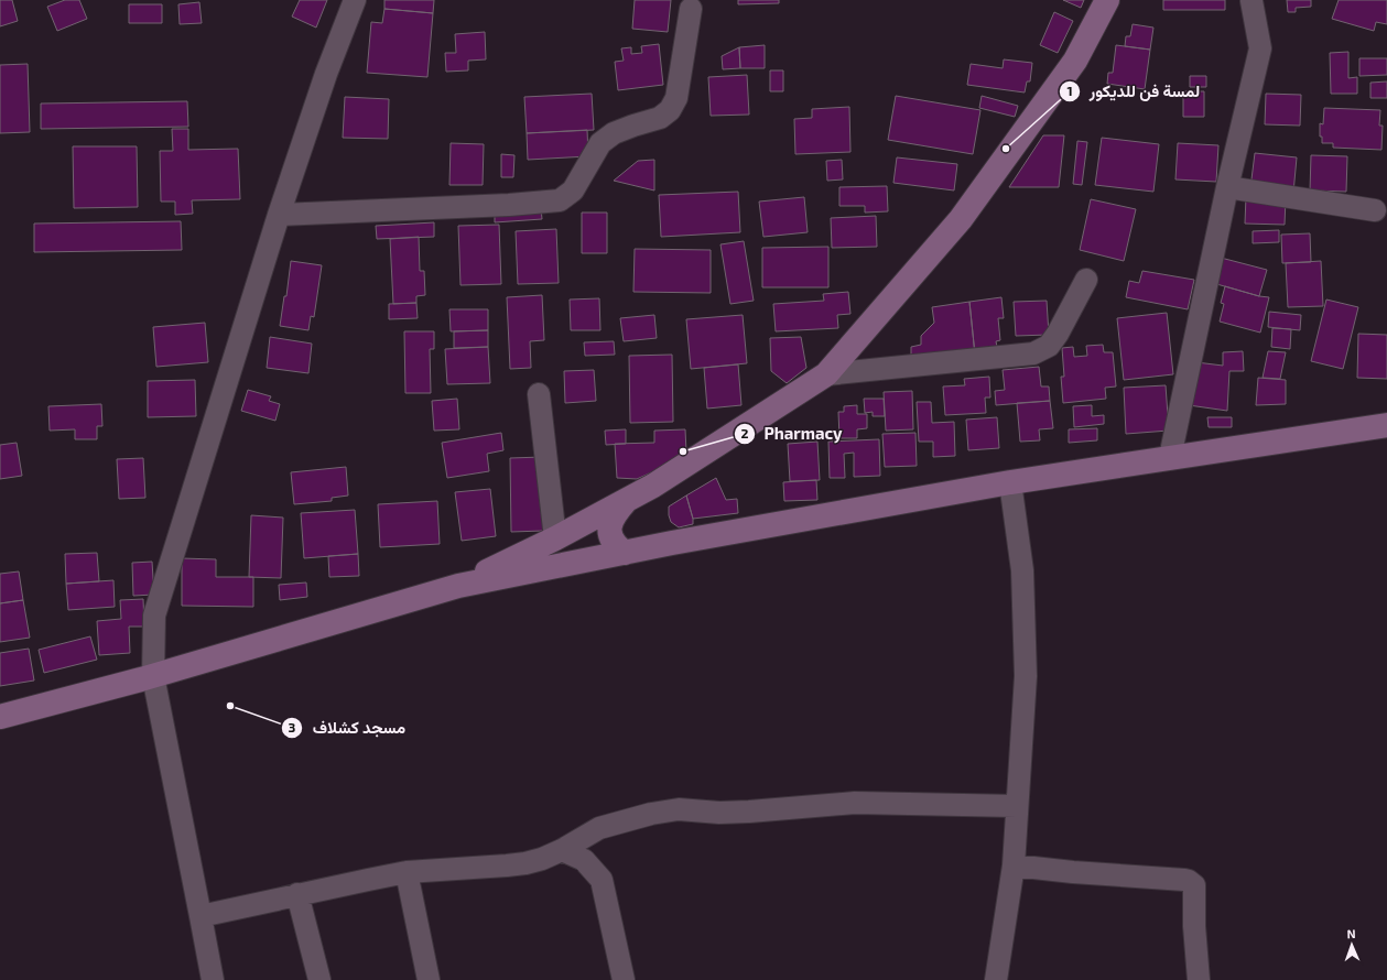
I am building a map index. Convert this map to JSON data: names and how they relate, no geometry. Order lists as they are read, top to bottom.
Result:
{
  "places": ["لمسة فن للديكور", "Pharmacy", "مسجد كشلاف"],
  "north": "top"
}
